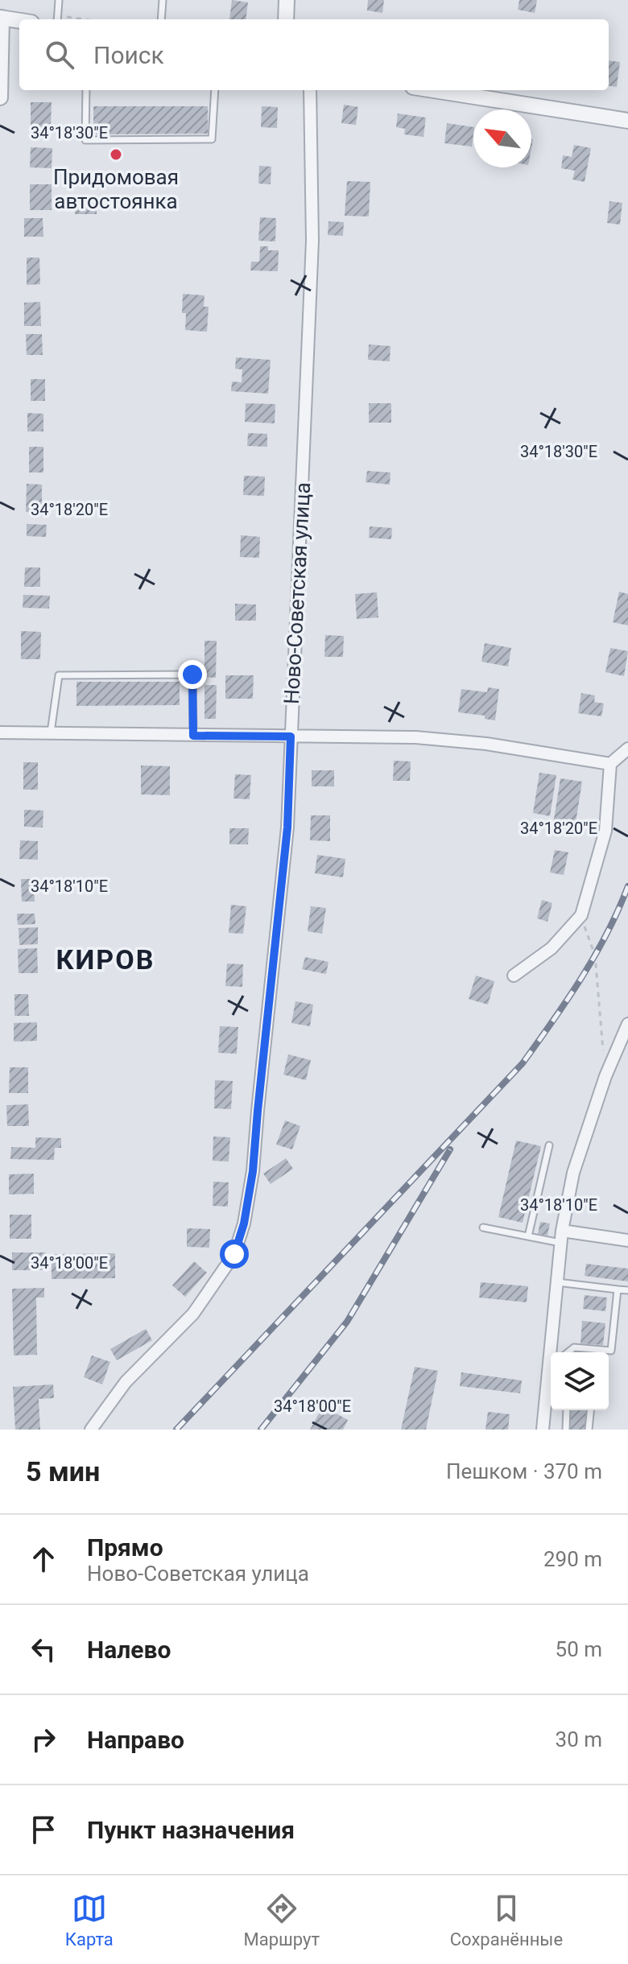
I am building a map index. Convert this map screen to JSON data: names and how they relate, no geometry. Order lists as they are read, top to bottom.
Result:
{
  "streets": {
    "street": ["Ново-Советская улица"]
  },
  "districts": ["КИРОВ"],
  "places": ["Придомовая автостоянка"],
  "north": "top left",
  "page": {
    "search": "Поиск",
    "heading": ["5 мин", "Пешком · 370 m"],
    "list": [
      ["Прямо", "Ново-Советская улица", "290 m"],
      ["Налево", "50 m"],
      ["Направо", "30 m"],
      "Пункт назначения"
    ],
    "nav": ["Карта", "Маршрут", "Сохранённые"]
  },
  "coordinates": [
    "34°18'30\"E",
    "34°18'20\"E",
    "34°18'10\"E",
    "34°18'00\"E"
  ]
}
